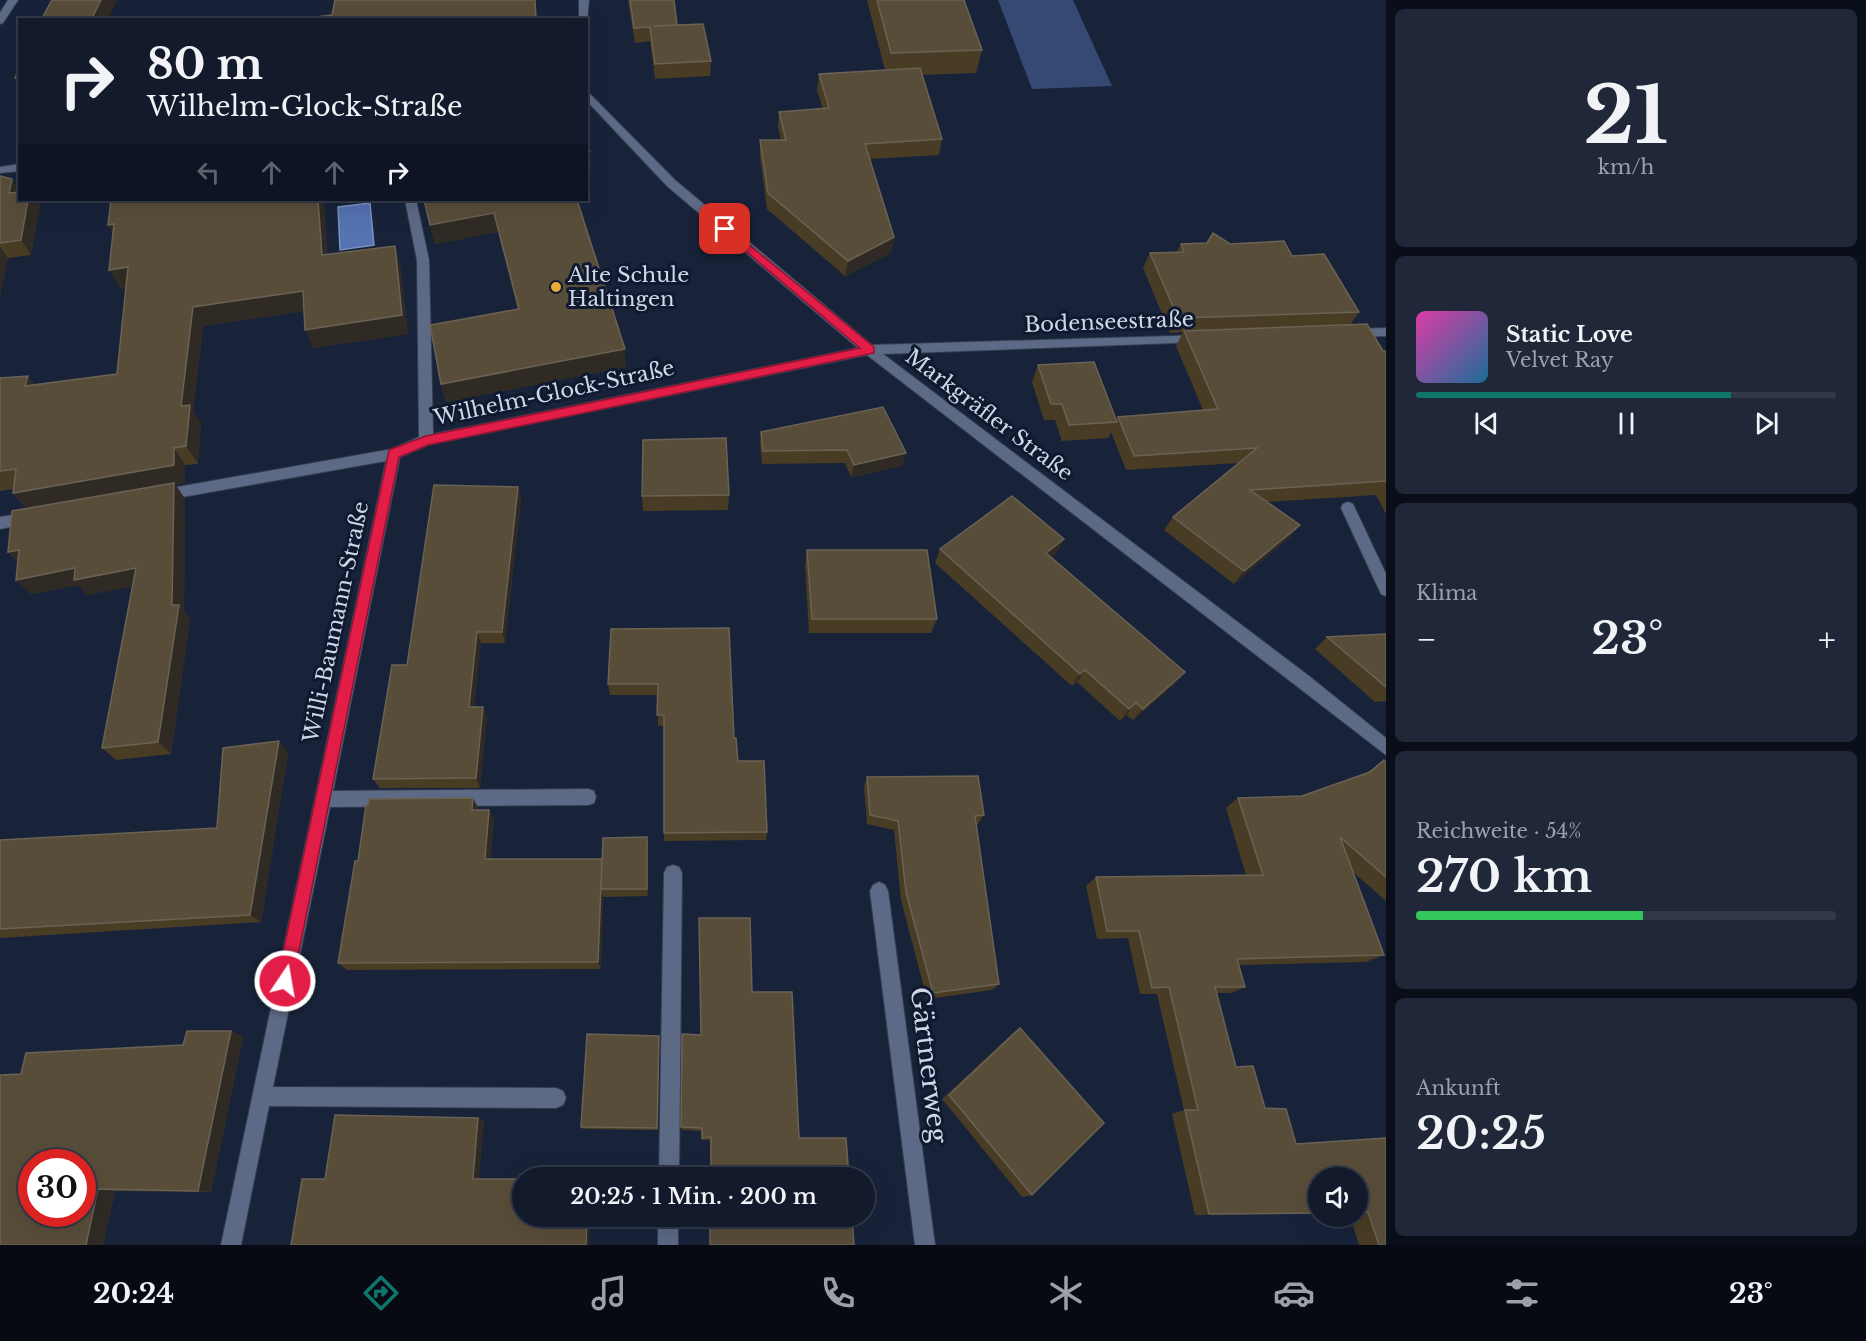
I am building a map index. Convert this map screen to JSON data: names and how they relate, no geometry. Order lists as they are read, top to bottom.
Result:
{
  "streets": {
    "street": [
      "Bodenseestraße",
      "Wilhelm-Glock-Straße",
      "Markgräfler Straße",
      "Willi-Baumann-Straße",
      "Gärtnerweg"
    ]
  },
  "crossings": [
    ["Bodenseestraße", "Wilhelm-Glock-Straße"],
    ["Bodenseestraße", "Markgräfler Straße"],
    ["Wilhelm-Glock-Straße", "Markgräfler Straße"],
    ["Wilhelm-Glock-Straße", "Willi-Baumann-Straße"]
  ],
  "places": ["Alte Schule Haltingen"],
  "page": {
    "tile": [
      ["21", "km/h"],
      "Klima",
      ["Reichweite · 54%", "270 km"],
      ["Ankunft", "20:25"]
    ],
    "turn": ["80 m", "Wilhelm-Glock-Straße"],
    "song": ["Static Love", "Velvet Ray"],
    "heat": ["−", "23°", "+"],
    "limit": "30",
    "trip": "20:25 · 1 Min. · 200 m",
    "tabs": ["20:24", "23°"]
  }
}
